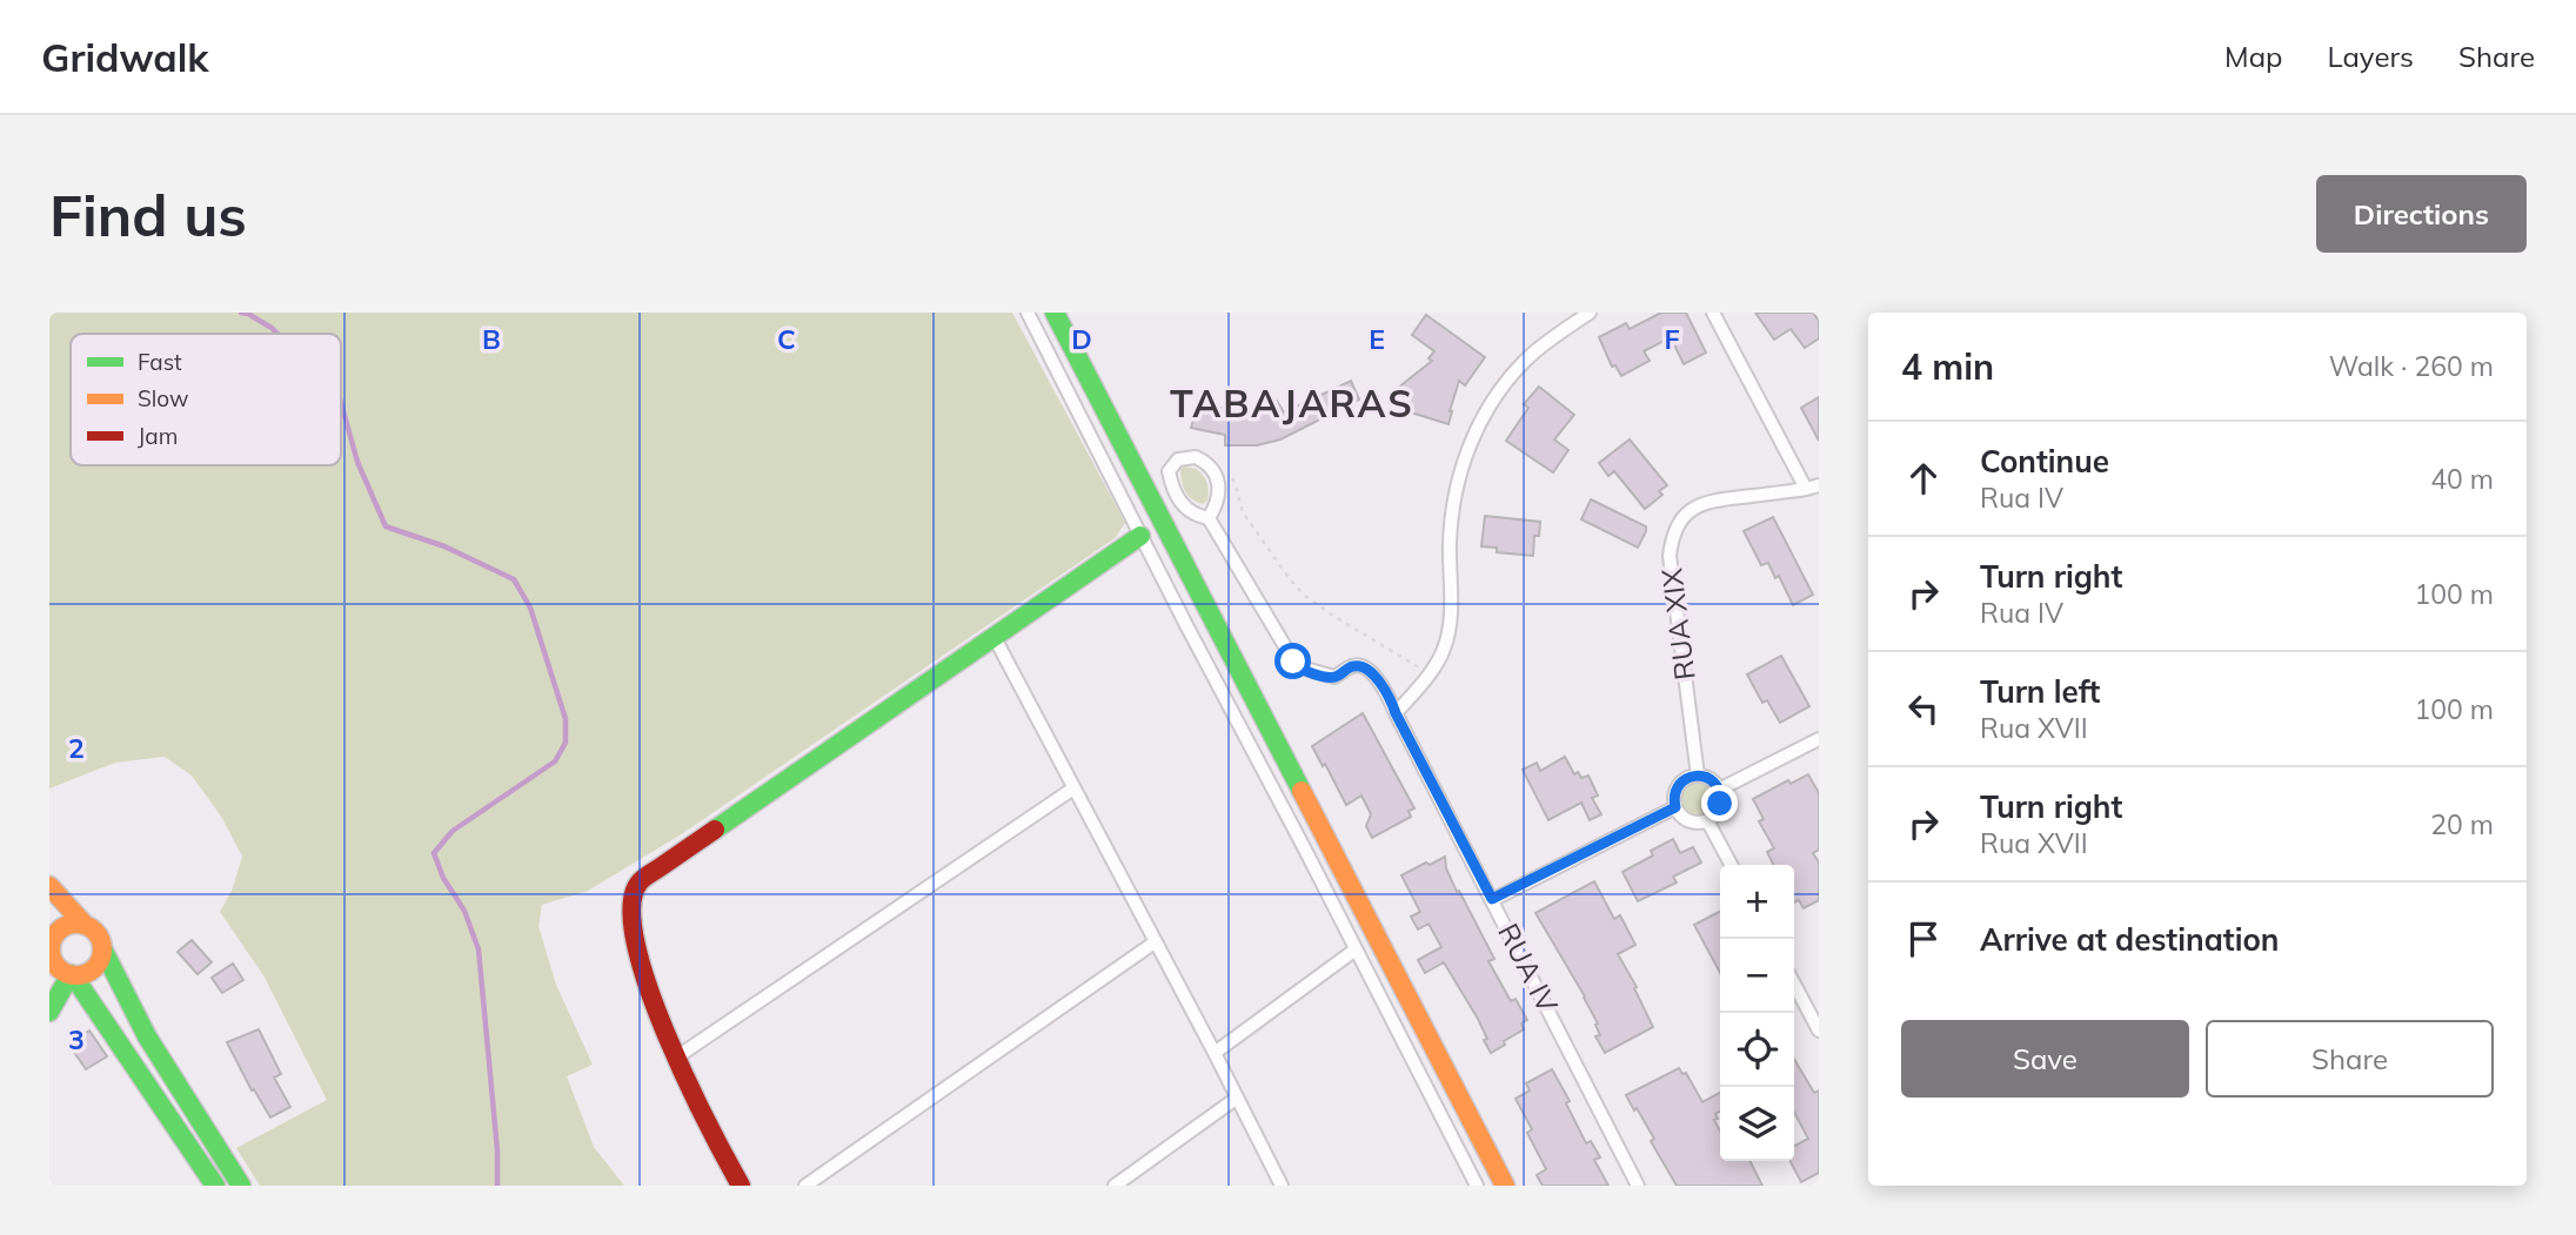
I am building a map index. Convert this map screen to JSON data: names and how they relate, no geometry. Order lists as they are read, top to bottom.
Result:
{
  "streets": {
    "street": ["RUA XIX", "RUA IV"]
  },
  "districts": ["TABAJARAS"],
  "legend": ["Fast", "Slow", "Jam"],
  "page": {
    "header": "Gridwalk",
    "nav": ["Map", "Layers", "Share"],
    "buttons": [
      "Directions",
      ["Save", "Share"]
    ],
    "title": "Find us",
    "heading": ["4 min", "Walk · 260 m"],
    "list": [
      ["Continue", "Rua IV", "40 m"],
      ["Turn right", "Rua IV", "100 m"],
      ["Turn left", "Rua XVII", "100 m"],
      ["Turn right", "Rua XVII", "20 m"],
      "Arrive at destination"
    ],
    "map_buttons": ["+", "−"]
  },
  "grid": {
    "columns": [
      "B",
      "C",
      "D",
      "E",
      "F"
    ],
    "rows": ["2", "3"]
  }
}
